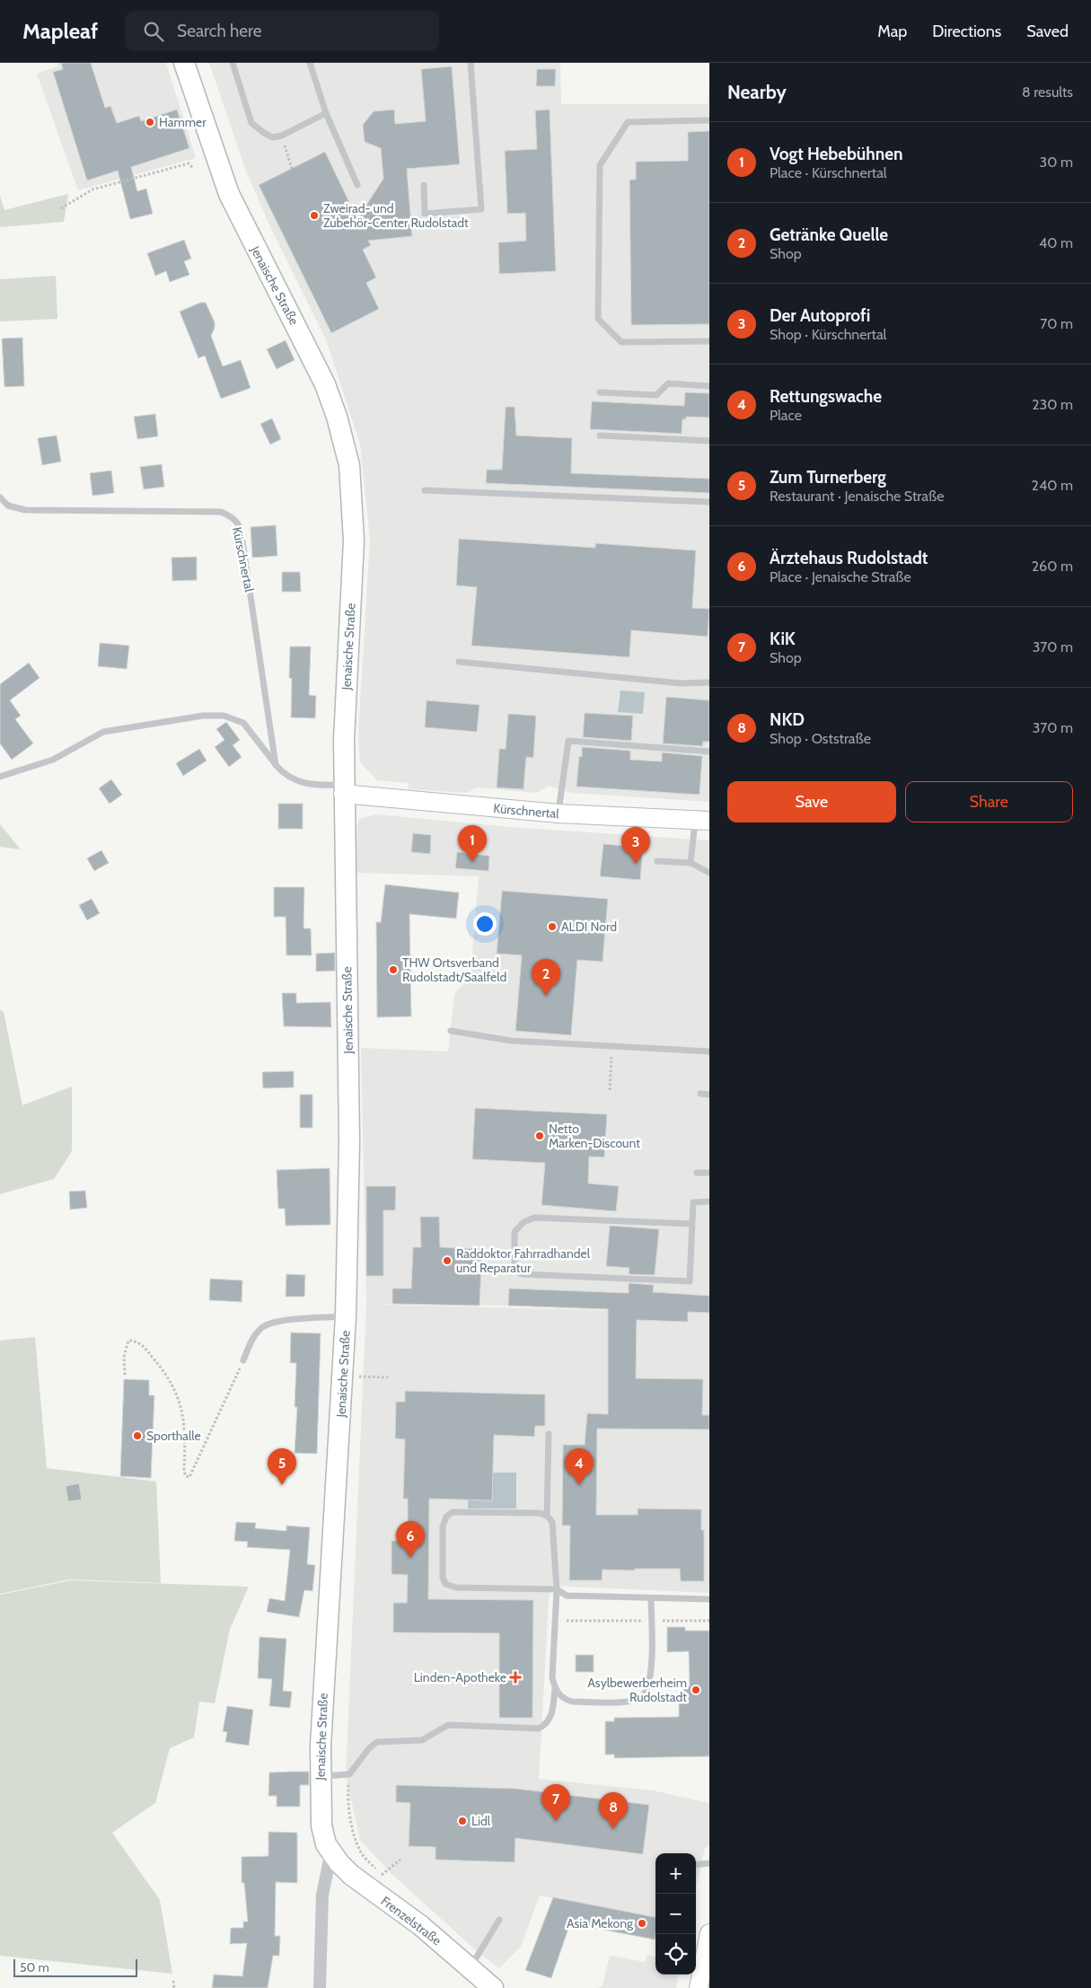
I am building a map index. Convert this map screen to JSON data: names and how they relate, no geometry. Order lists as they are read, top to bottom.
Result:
{
  "streets": {
    "main road": ["Jenaische Straße", "Frenzelstraße"],
    "street": ["Kürschnertal"]
  },
  "crossings": [
    ["Jenaische Straße", "Kürschnertal"],
    ["Jenaische Straße", "Frenzelstraße"]
  ],
  "places": {
    "other": [
      "Hammer",
      "Zweirad- und Zubehör-Center Rudolstadt",
      "ALDI Nord",
      "THW Ortsverband Rudolstadt/Saalfeld",
      "Netto Marken-Discount",
      "Raddoktor Fahrradhandel und Reparatur",
      "Sporthalle",
      "Asylbewerberheim Rudolstadt",
      "Lidl",
      "Asia Mekong"
    ],
    "health": ["Linden-Apotheke"]
  },
  "scale_bar": "50 m",
  "page": {
    "header": "Mapleaf",
    "search": "Search here",
    "nav": ["Map", "Directions", "Saved"],
    "heading": ["Nearby", "8 results"],
    "list": [
      {
        "mark": "1",
        "name": "Vogt Hebebühnen",
        "note": "Place · Kürschnertal",
        "value": "30 m"
      },
      {
        "mark": "2",
        "name": "Getränke Quelle",
        "note": "Shop",
        "value": "40 m"
      },
      {
        "mark": "3",
        "name": "Der Autoprofi",
        "note": "Shop · Kürschnertal",
        "value": "70 m"
      },
      {
        "mark": "4",
        "name": "Rettungswache",
        "note": "Place",
        "value": "230 m"
      },
      {
        "mark": "5",
        "name": "Zum Turnerberg",
        "note": "Restaurant · Jenaische Straße",
        "value": "240 m"
      },
      {
        "mark": "6",
        "name": "Ärztehaus Rudolstadt",
        "note": "Place · Jenaische Straße",
        "value": "260 m"
      },
      {
        "mark": "7",
        "name": "KiK",
        "note": "Shop",
        "value": "370 m"
      },
      {
        "mark": "8",
        "name": "NKD",
        "note": "Shop · Oststraße",
        "value": "370 m"
      }
    ],
    "buttons": ["Save", "Share"],
    "pins": [
      "1",
      "3",
      "2",
      "4",
      "5",
      "6",
      "7",
      "8"
    ],
    "map_buttons": ["+", "−"],
    "scale": "50 m"
  }
}
